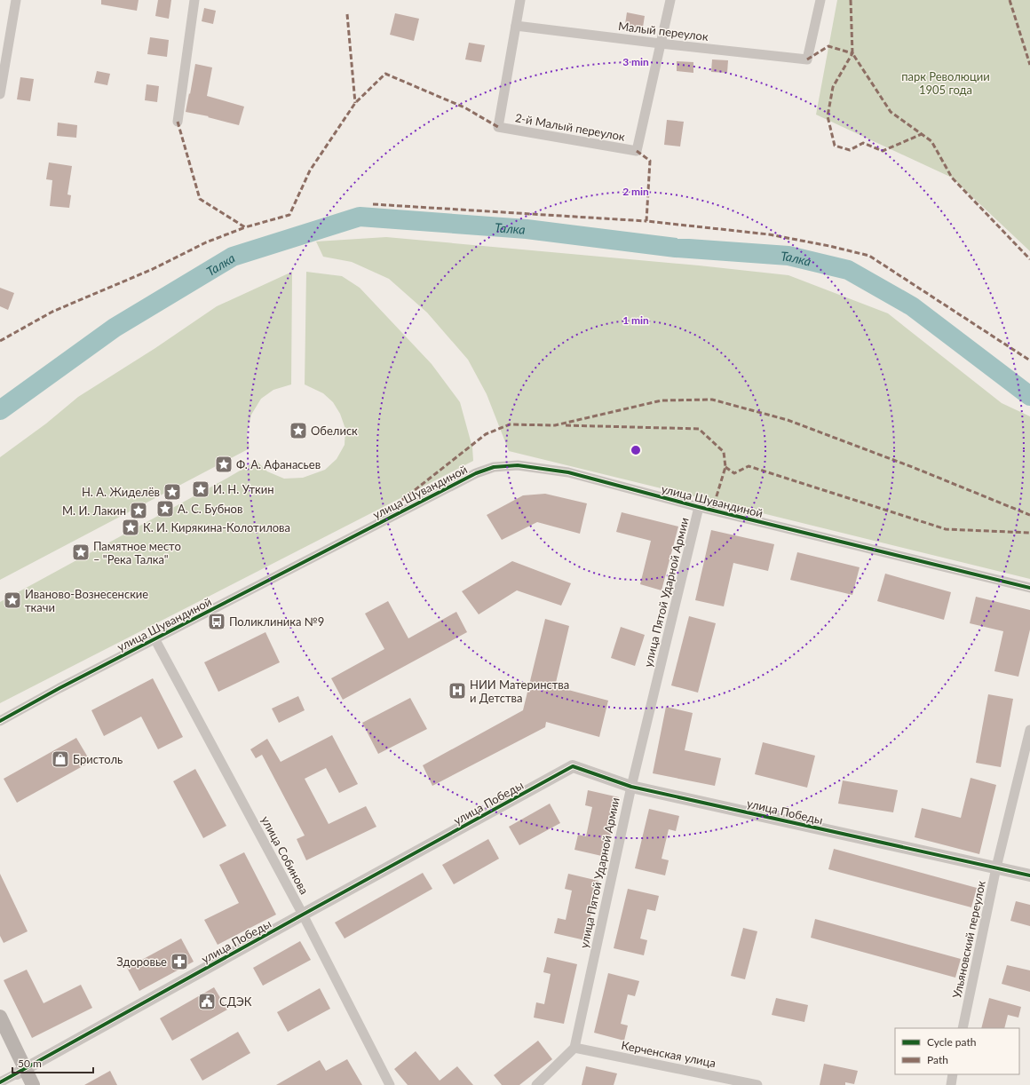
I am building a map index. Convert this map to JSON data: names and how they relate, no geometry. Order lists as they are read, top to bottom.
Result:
{
  "streets": {
    "street": [
      "Малый переулок",
      "2-й Малый переулок",
      "улица Шувандиной",
      "улица Пятой Ударной Армии",
      "улица Победы",
      "улица Собинова",
      "Ульяновский переулок",
      "Керченская улица"
    ]
  },
  "crossings": [
    ["Малый переулок", "2-й Малый переулок"],
    ["улица Шувандиной", "улица Пятой Ударной Армии"],
    ["улица Шувандиной", "улица Собинова"],
    ["улица Пятой Ударной Армии", "улица Победы"],
    ["улица Пятой Ударной Армии", "Керченская улица"],
    ["улица Победы", "улица Собинова"],
    ["улица Победы", "Ульяновский переулок"]
  ],
  "water": ["Талка"],
  "parks": ["парк Революции 1905 года"],
  "places": {
    "place": [
      "Обелиск",
      "Ф. А. Афанасьев",
      "И. Н. Уткин",
      "Н. А. Жиделёв",
      "А. С. Бубнов",
      "М. И. Лакин",
      "К. И. Кирякина-Колотилова",
      "Памятное место – \"Река Талка\"",
      "Иваново-Вознесенские ткачи"
    ],
    "bus stop": ["Поликлиника №9"],
    "hospital": ["НИИ Материнства и Детства"],
    "shop": ["Бристоль"],
    "pharmacy": ["Здоровье"],
    "public building": ["СДЭК"]
  },
  "legend": ["Cycle path", "Path"],
  "scale_bar": "50 m",
  "rings": ["3 min", "2 min", "1 min"]
}
